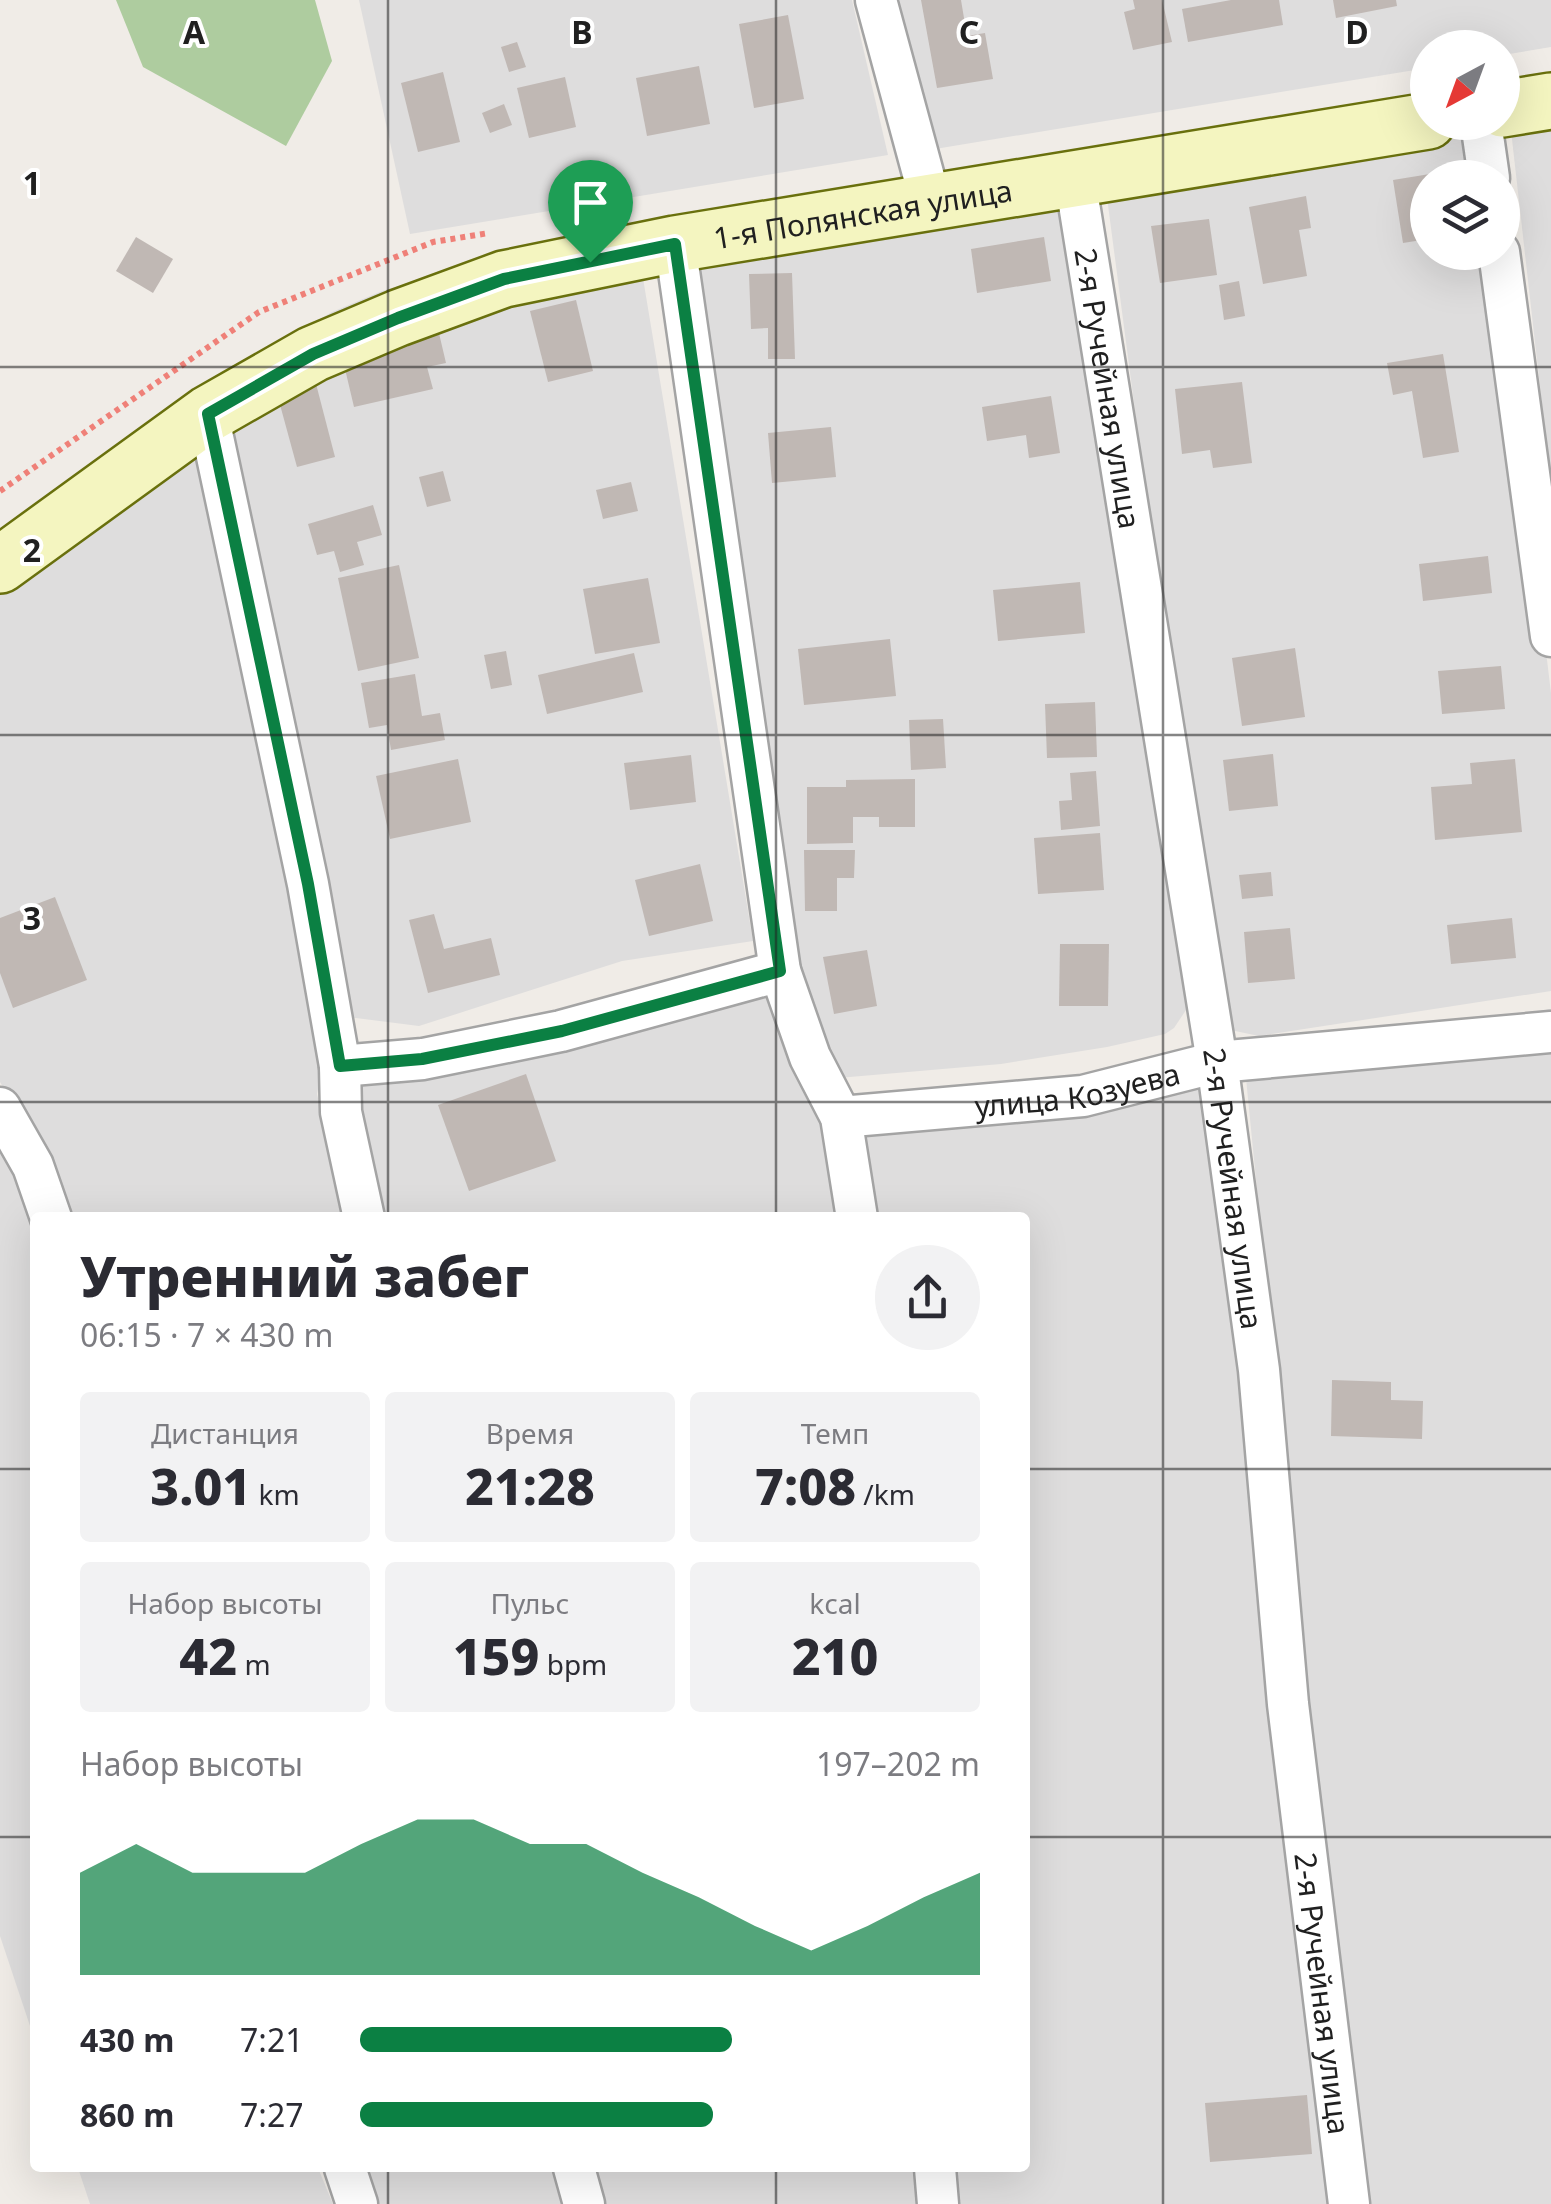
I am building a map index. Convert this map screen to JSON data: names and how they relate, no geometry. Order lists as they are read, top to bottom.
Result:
{
  "streets": {
    "street": ["1-я Полянская улица", "2-я Ручейная улица", "улица Козуева"]
  },
  "crossings": [
    ["1-я Полянская улица", "2-я Ручейная улица"],
    ["2-я Ручейная улица", "улица Козуева"]
  ],
  "north": "bottom left",
  "page": {
    "heading": ["Утренний забег", "06:15 · 7 × 430 m"],
    "stats": [
      ["Дистанция", "3.01 km"],
      ["Время", "21:28"],
      ["Темп", "7:08 /km"],
      ["Набор высоты", "42 m"],
      ["Пульс", "159 bpm"],
      ["kcal", "210"]
    ],
    "chart": ["Набор высоты", "197–202 m"],
    "list": [
      {
        "name": "430 m",
        "note": "7:21"
      },
      {
        "name": "860 m",
        "note": "7:27"
      }
    ]
  },
  "grid": {
    "columns": [
      "A",
      "B",
      "C",
      "D"
    ],
    "rows": ["1", "2", "3"]
  }
}
